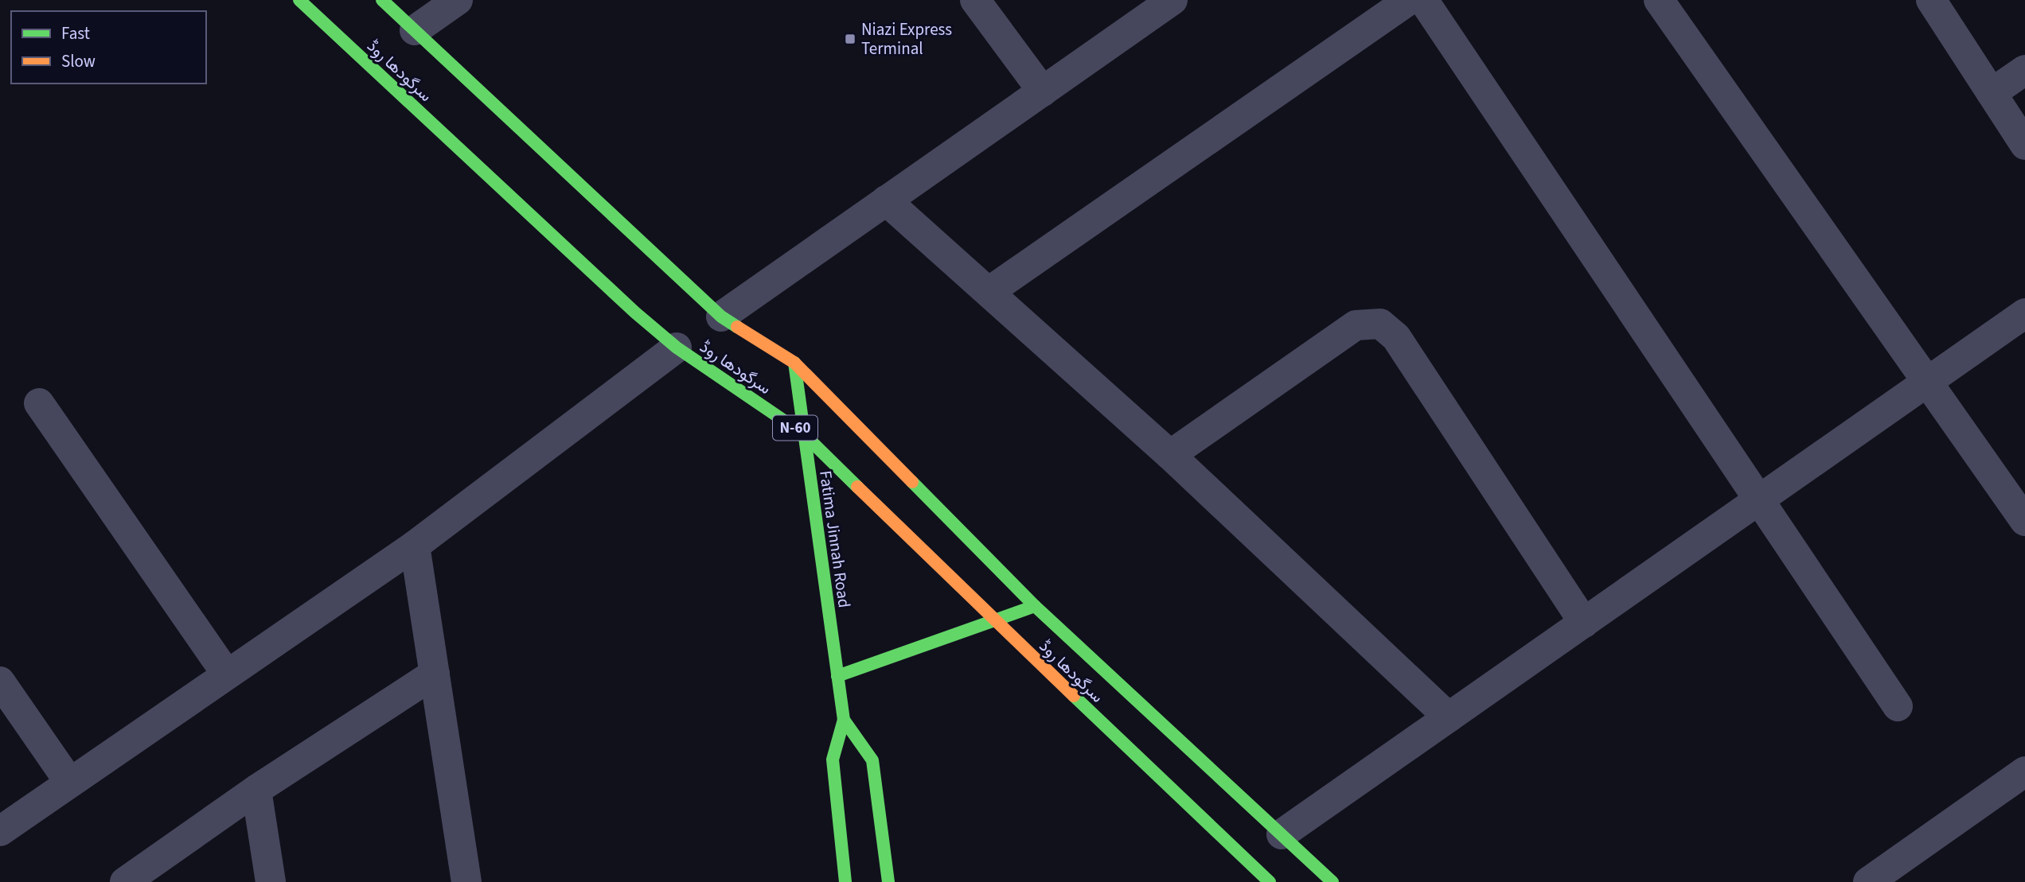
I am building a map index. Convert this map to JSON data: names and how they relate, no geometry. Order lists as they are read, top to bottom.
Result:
{
  "streets": {
    "main road": ["سرگودھا روڈ", "N-60", "Fatima Jinnah Road"]
  },
  "crossings": [
    ["سرگودھا روڈ", "Fatima Jinnah Road"]
  ],
  "places": {
    "transit": ["Niazi Express Terminal"]
  },
  "legend": ["Fast", "Slow"]
}
